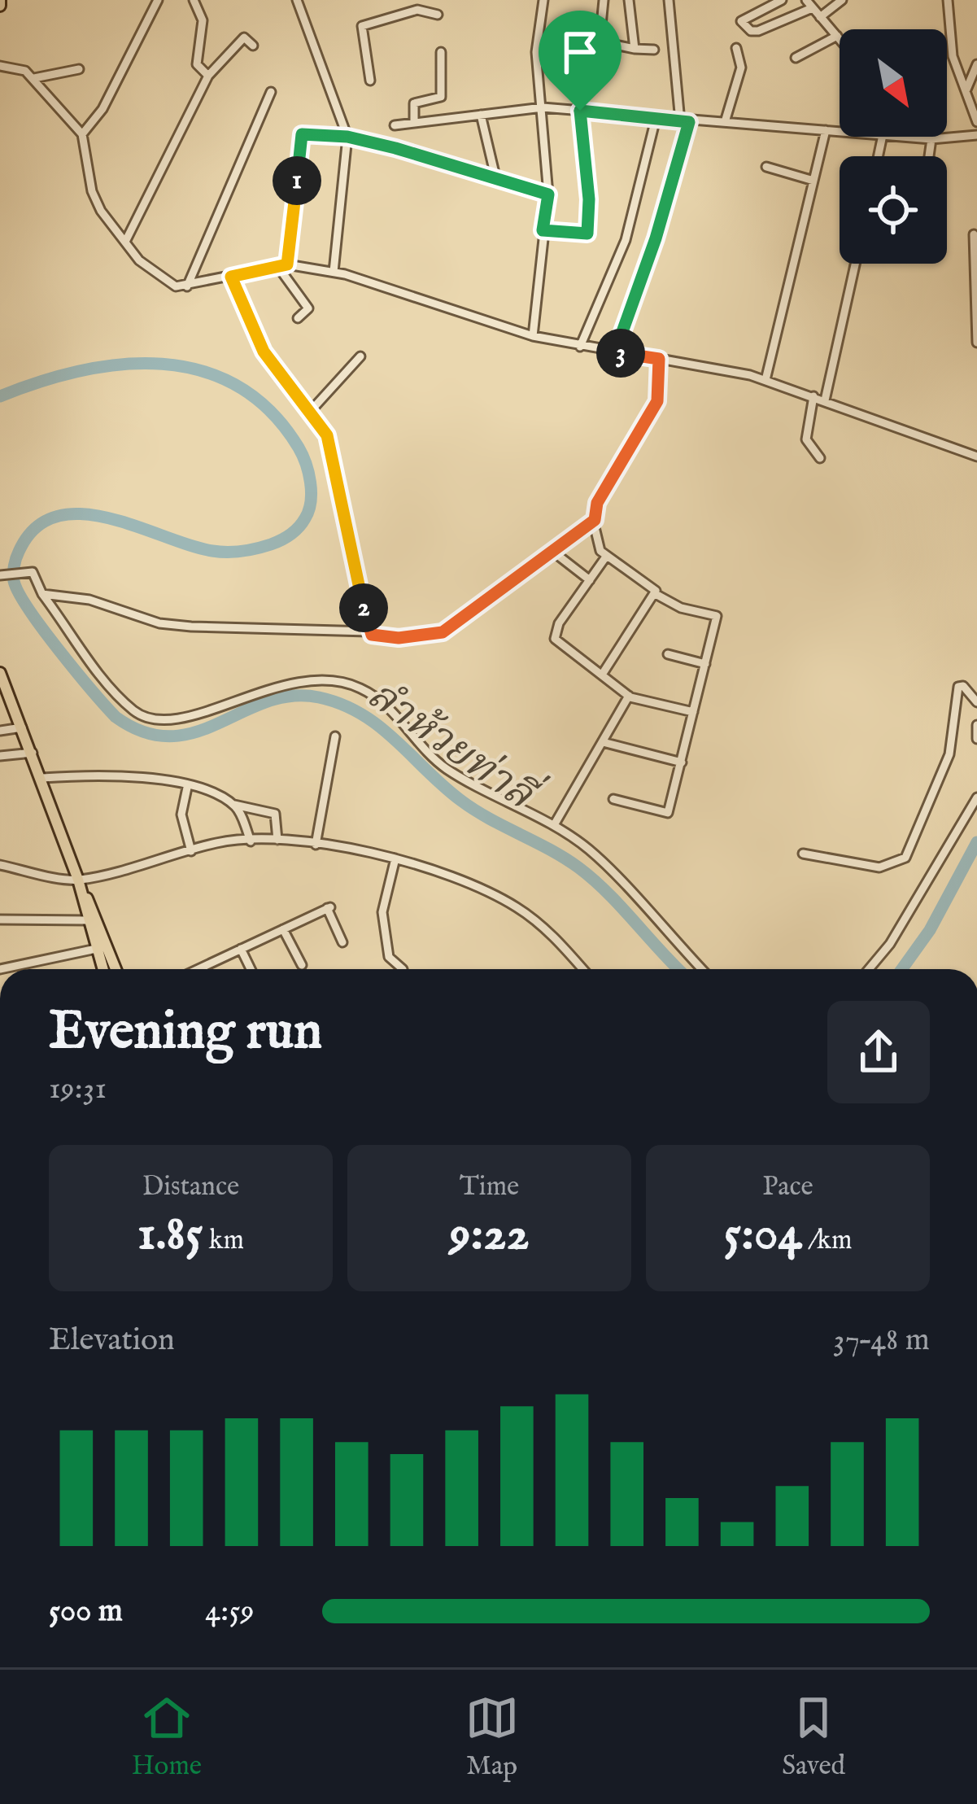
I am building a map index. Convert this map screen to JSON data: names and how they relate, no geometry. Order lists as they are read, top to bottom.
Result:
{
  "water": ["ลำห้วยท่าลี่"],
  "north": "bottom right",
  "page": {
    "pins": ["1", "3", "2"],
    "heading": ["Evening run", "19:31"],
    "stats": [
      ["Distance", "1.85 km"],
      ["Time", "9:22"],
      ["Pace", "5:04 /km"]
    ],
    "chart": ["Elevation", "37–48 m"],
    "list": [
      {
        "name": "500 m",
        "note": "4:59"
      }
    ],
    "tabs": ["Home", "Map", "Saved"]
  }
}
